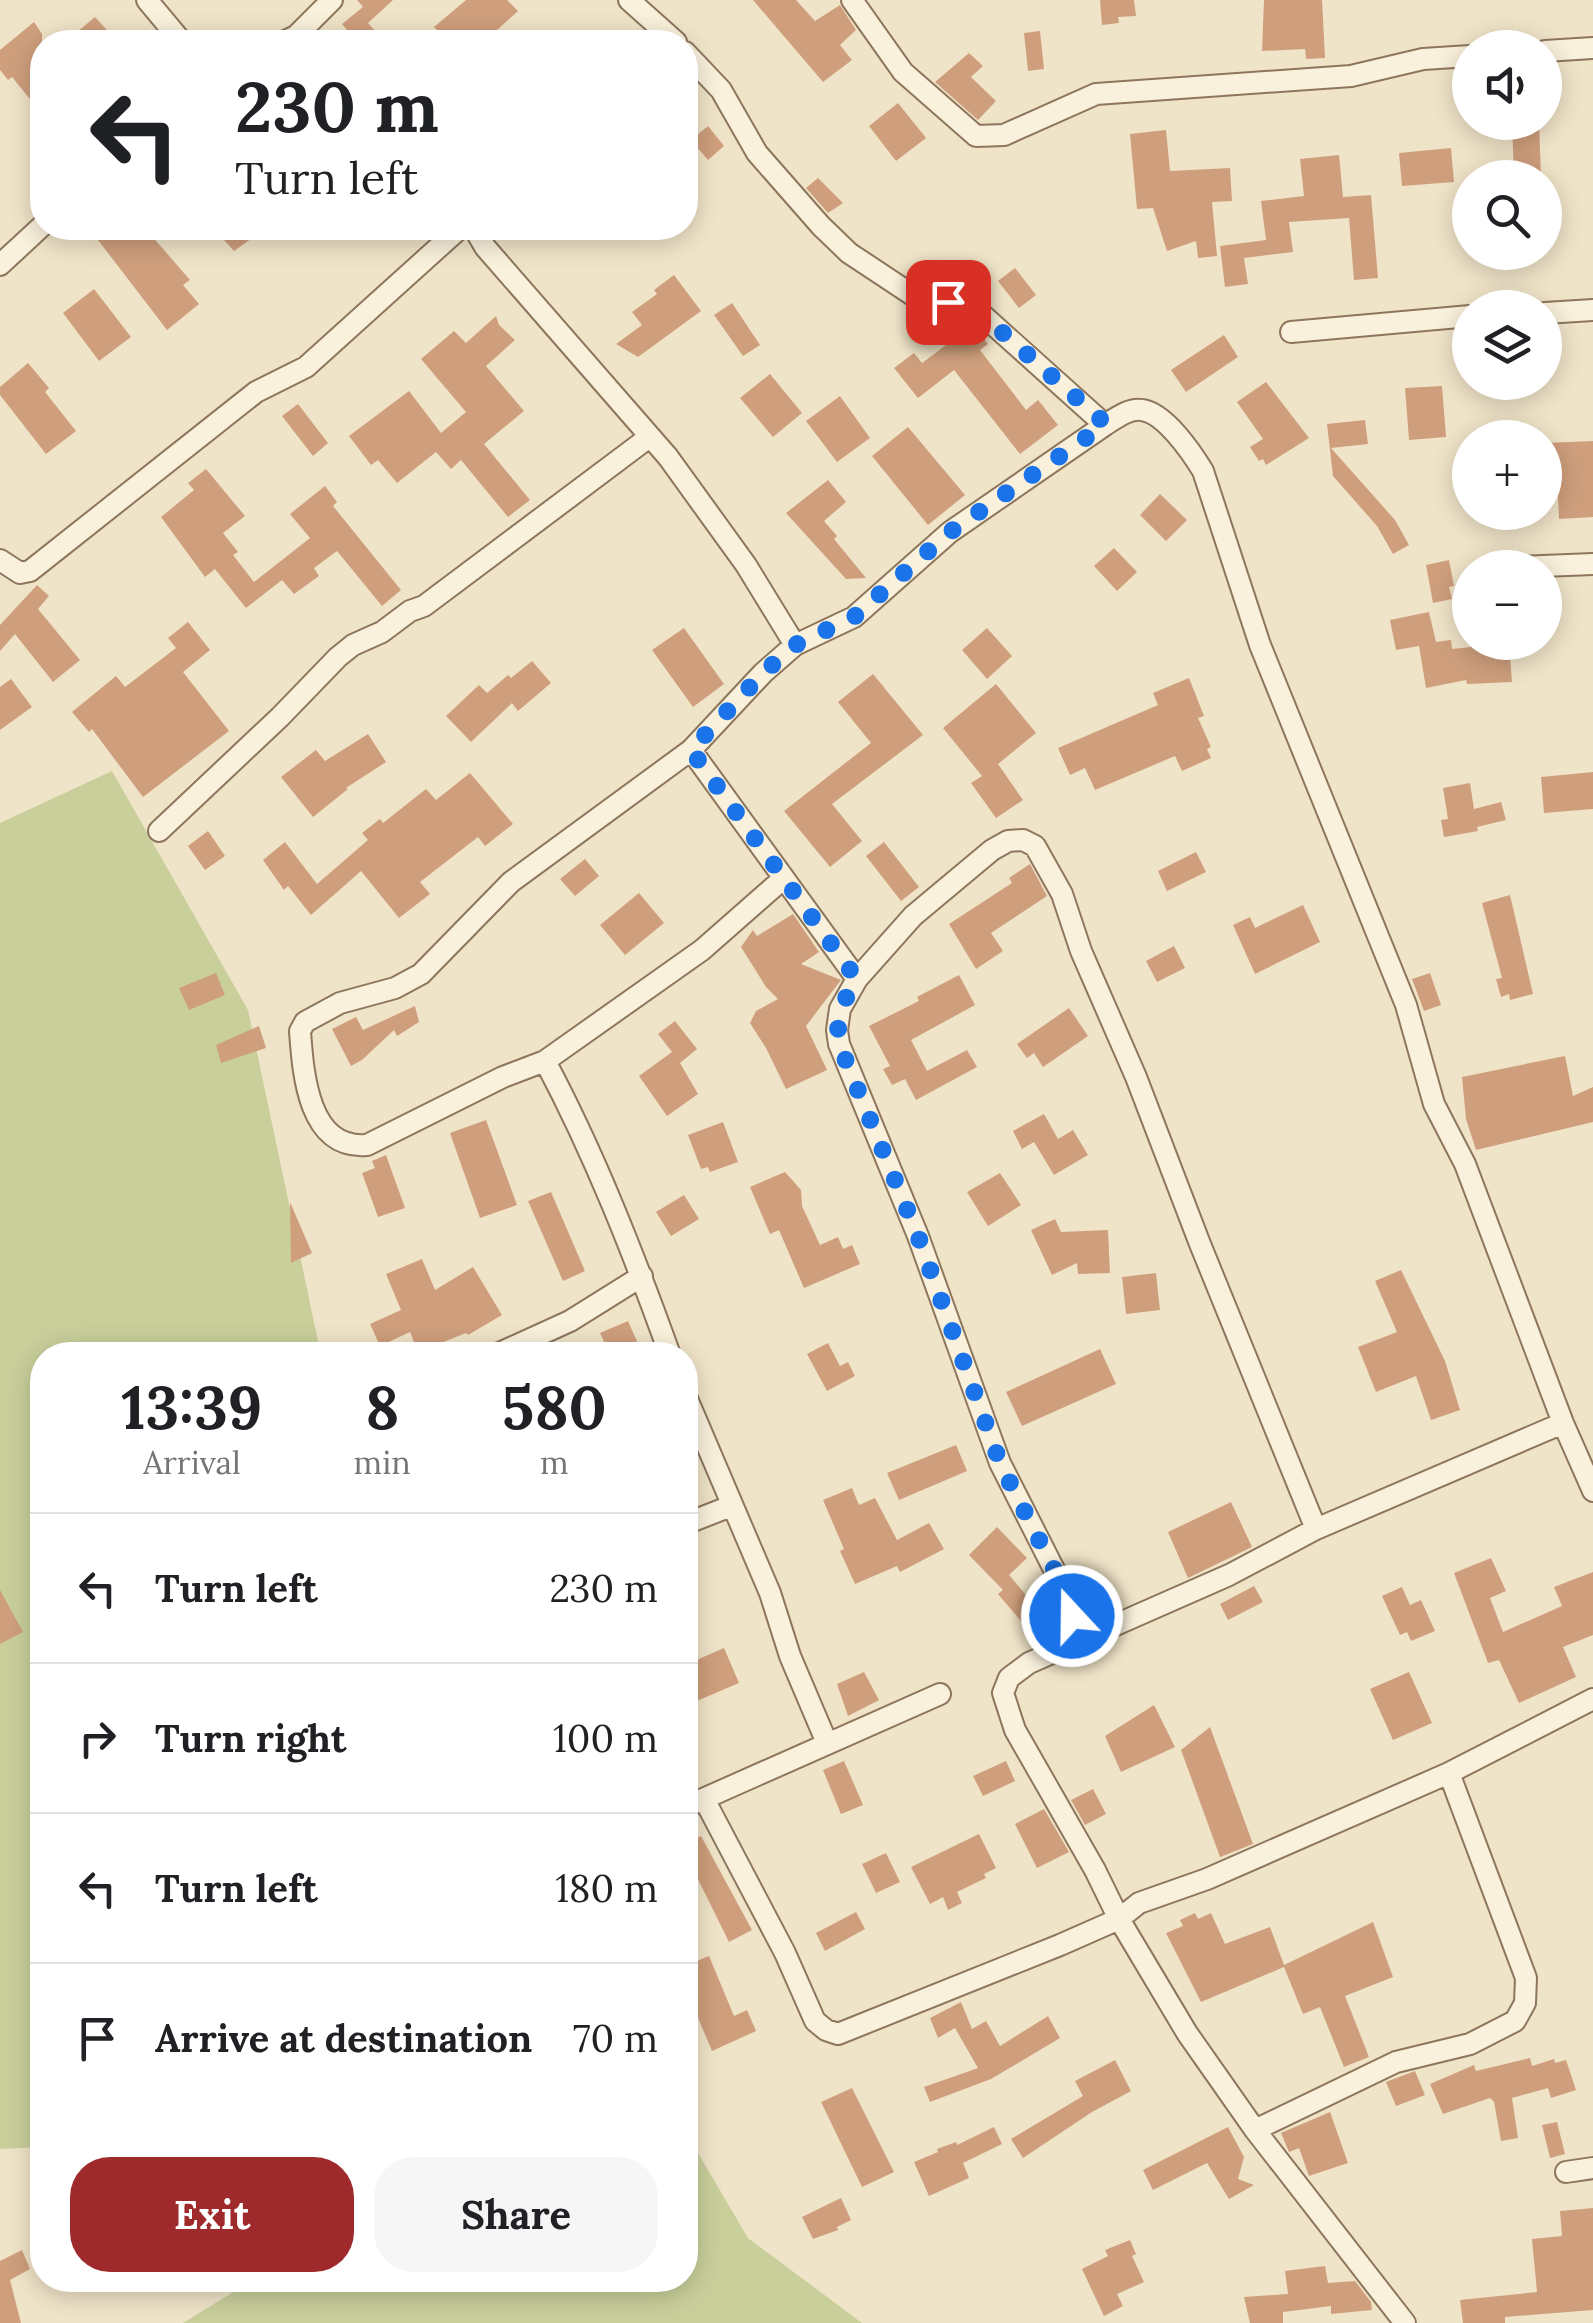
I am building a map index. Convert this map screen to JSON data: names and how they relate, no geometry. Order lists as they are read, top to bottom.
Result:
{
  "page": {
    "map_buttons": ["+", "−"],
    "turn": ["230 m", "Turn left"],
    "eta": [
      "13:39",
      "Arrival",
      "8",
      "min",
      "580",
      "m"
    ],
    "list": [
      {
        "name": "Turn left",
        "value": "230 m"
      },
      {
        "name": "Turn right",
        "value": "100 m"
      },
      {
        "name": "Turn left",
        "value": "180 m"
      },
      {
        "name": "Arrive at destination",
        "value": "70 m"
      }
    ],
    "buttons": ["Exit", "Share"]
  }
}
